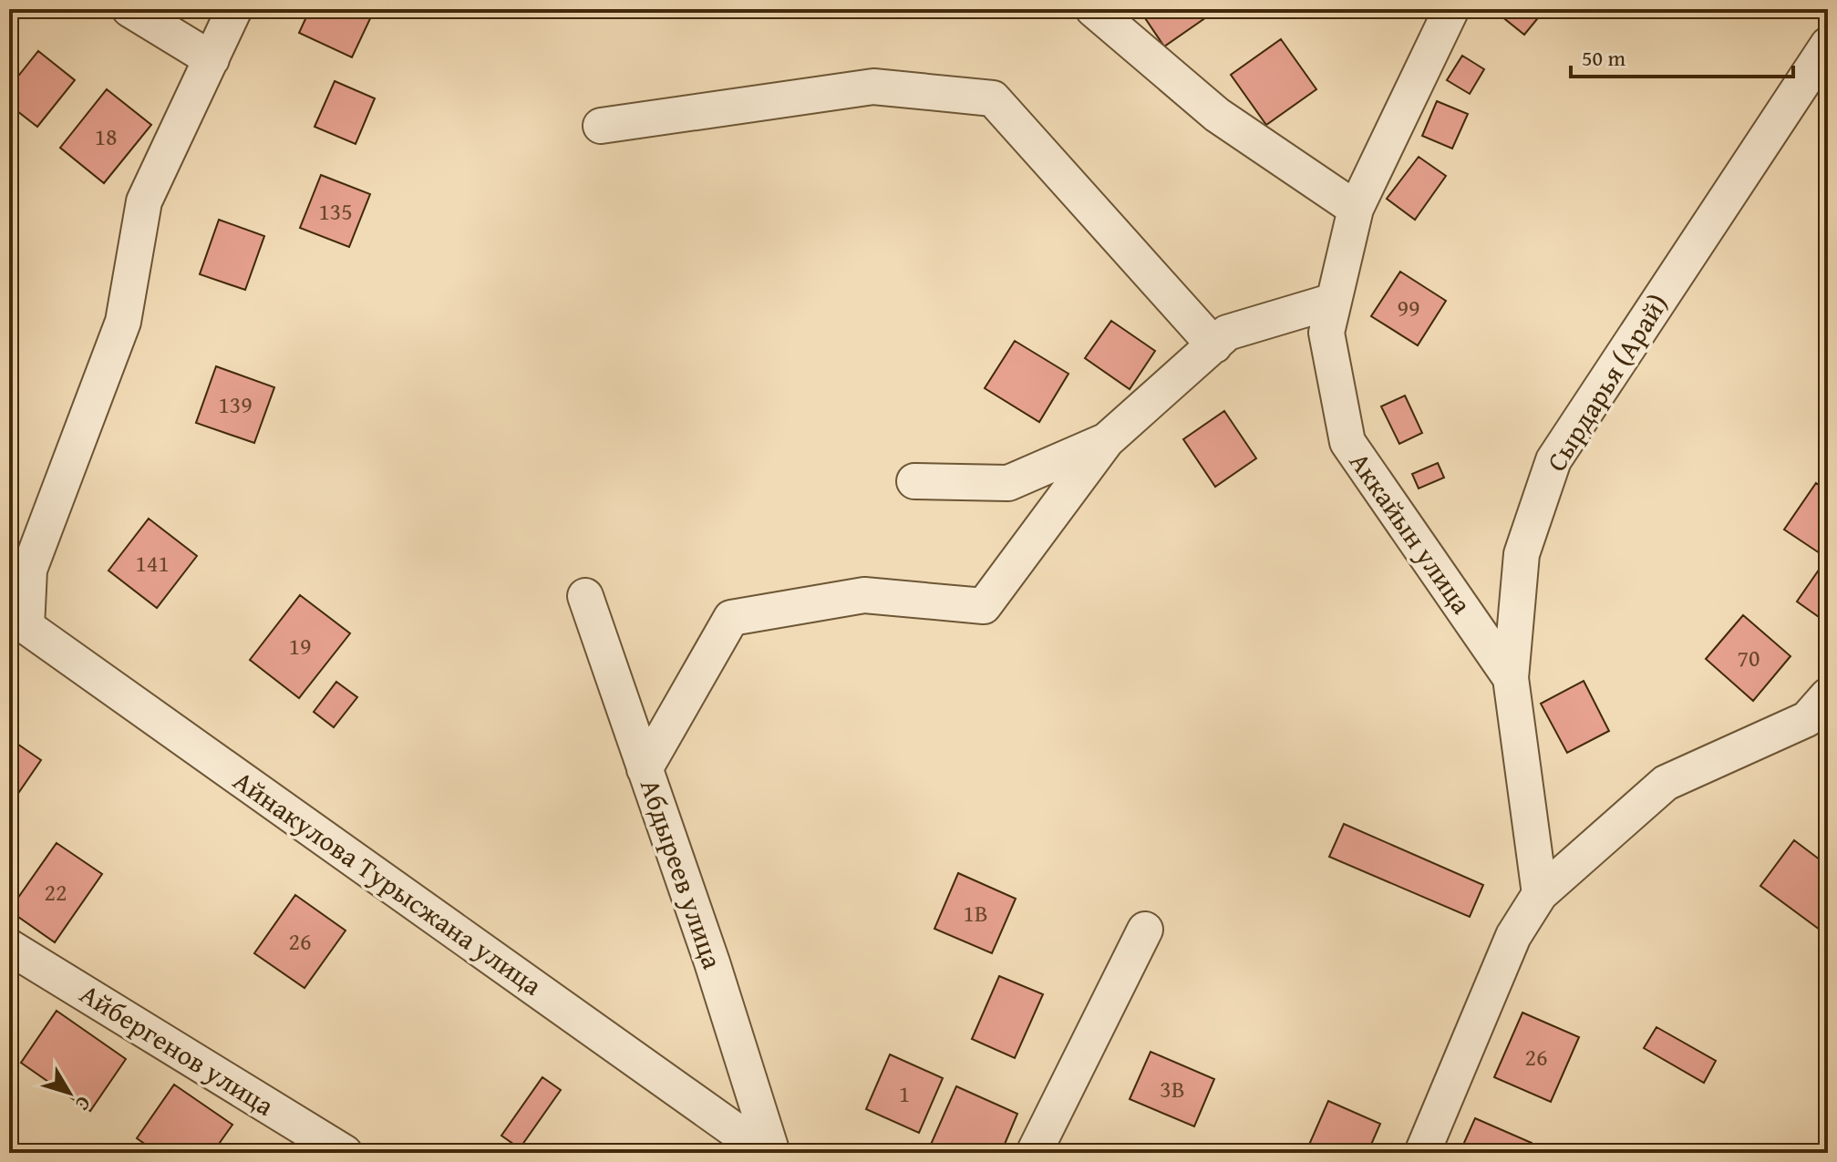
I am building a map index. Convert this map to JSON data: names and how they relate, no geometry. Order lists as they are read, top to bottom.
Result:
{
  "streets": {
    "street": [
      "Сырдарья (Арай)",
      "Аккайын улица",
      "Абдыреев улица",
      "Айнакулова Турысжана улица",
      "Айбергенов улица"
    ]
  },
  "crossings": [
    ["Сырдарья (Арай)", "Аккайын улица"],
    ["Абдыреев улица", "Айнакулова Турысжана улица"]
  ],
  "house_numbers": [
    "18",
    "135",
    "99",
    "139",
    "141",
    "19",
    "70",
    "22",
    "1В",
    "26",
    "26",
    "3В",
    "1"
  ],
  "scale_bar": "50 m",
  "north": "bottom right"
}
